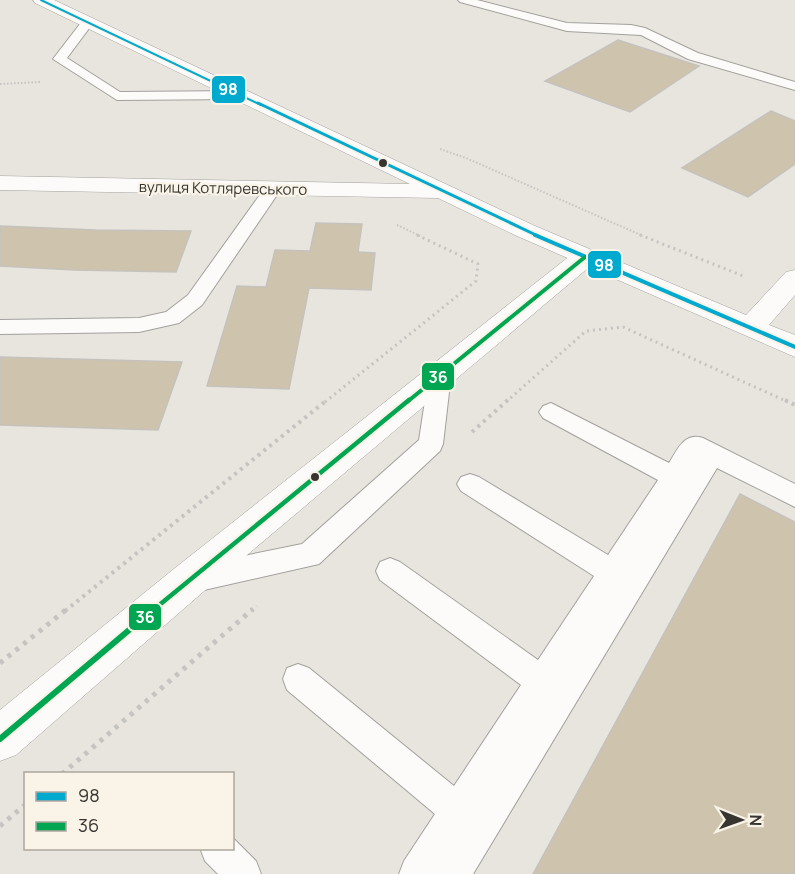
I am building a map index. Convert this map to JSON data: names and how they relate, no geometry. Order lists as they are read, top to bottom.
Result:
{
  "streets": {
    "street": ["вулиця Котляревського"]
  },
  "lines": ["transit line 98", "transit line 36"],
  "legend": ["98", "36"],
  "north": "right"
}
